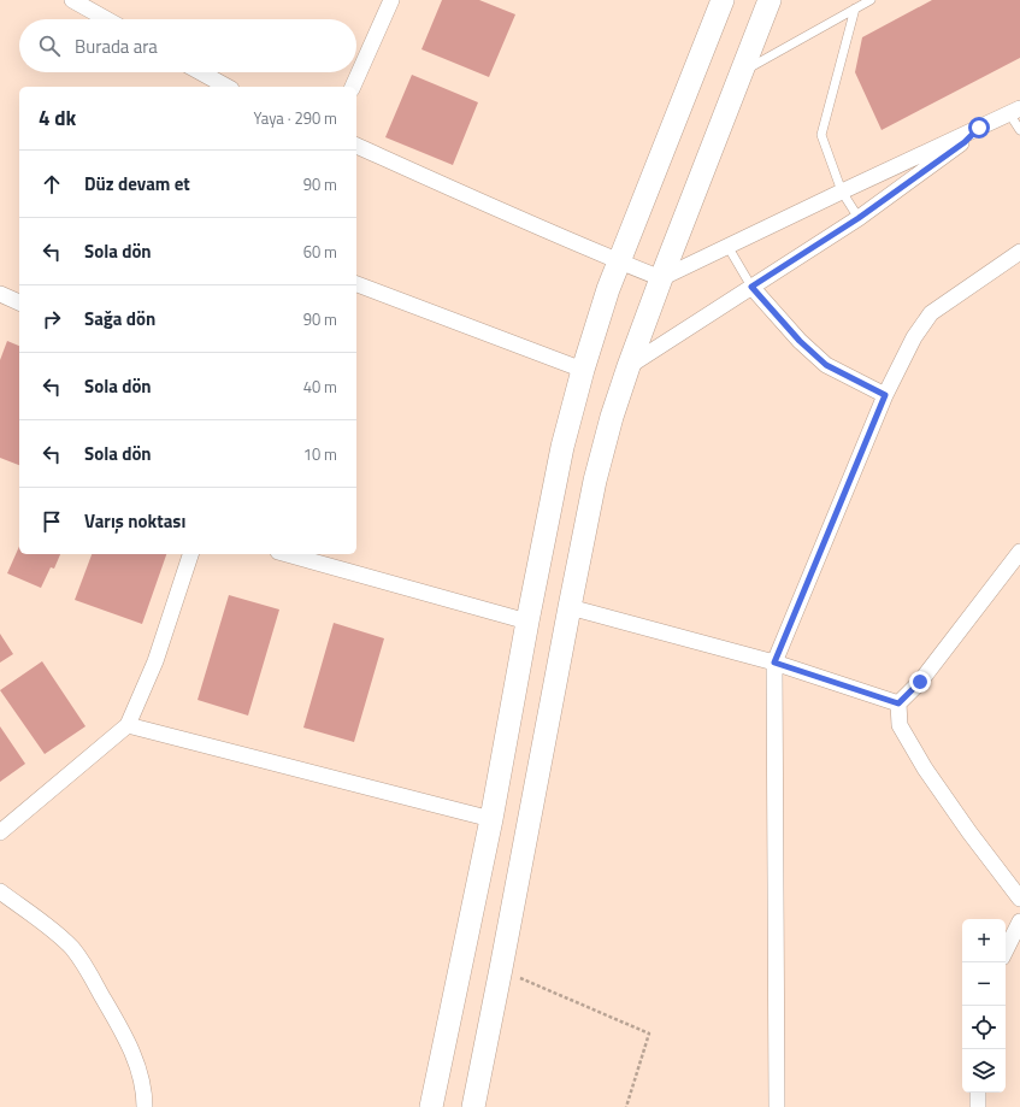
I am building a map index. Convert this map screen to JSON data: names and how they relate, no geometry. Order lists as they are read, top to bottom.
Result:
{
  "page": {
    "search": "Burada ara",
    "heading": ["4 dk", "Yaya · 290 m"],
    "list": [
      ["Düz devam et", "90 m"],
      ["Sola dön", "60 m"],
      ["Sağa dön", "90 m"],
      ["Sola dön", "40 m"],
      ["Sola dön", "10 m"],
      "Varış noktası"
    ],
    "map_buttons": ["+", "−"]
  }
}
